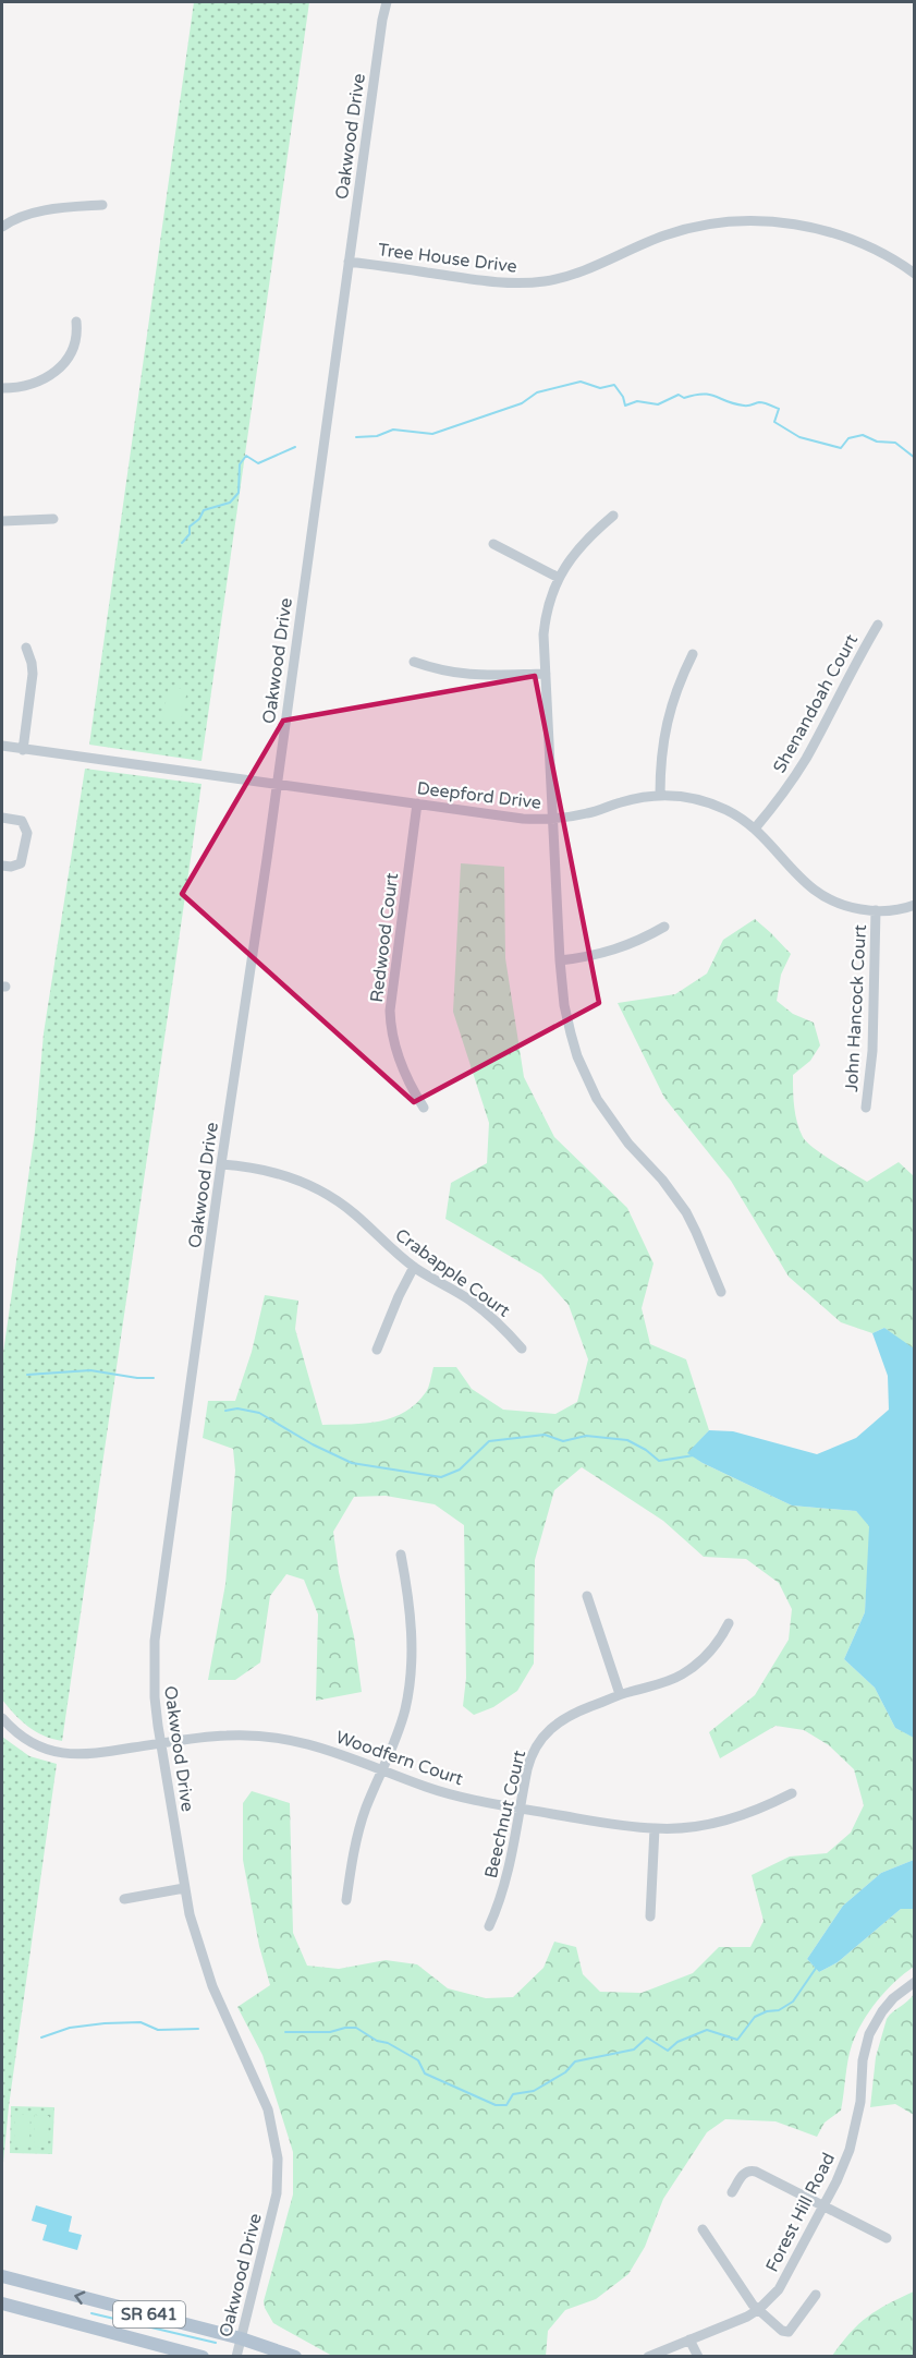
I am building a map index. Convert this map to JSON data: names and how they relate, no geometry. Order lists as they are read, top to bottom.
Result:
{
  "streets": {
    "main road": ["SR 641"],
    "street": [
      "Oakwood Drive",
      "Tree House Drive",
      "Shenandoah Court",
      "Deepford Drive",
      "Redwood Court",
      "John Hancock Court",
      "Crabapple Court",
      "Woodfern Court",
      "Beechnut Court",
      "Forest Hill Road"
    ]
  },
  "crossings": [
    ["Oakwood Drive", "Tree House Drive"],
    ["Oakwood Drive", "Deepford Drive"],
    ["Oakwood Drive", "Crabapple Court"],
    ["Oakwood Drive", "Woodfern Court"],
    ["Oakwood Drive", "SR 641"],
    ["Shenandoah Court", "Deepford Drive"],
    ["Deepford Drive", "Redwood Court"],
    ["Deepford Drive", "John Hancock Court"],
    ["Woodfern Court", "Beechnut Court"]
  ]
}
